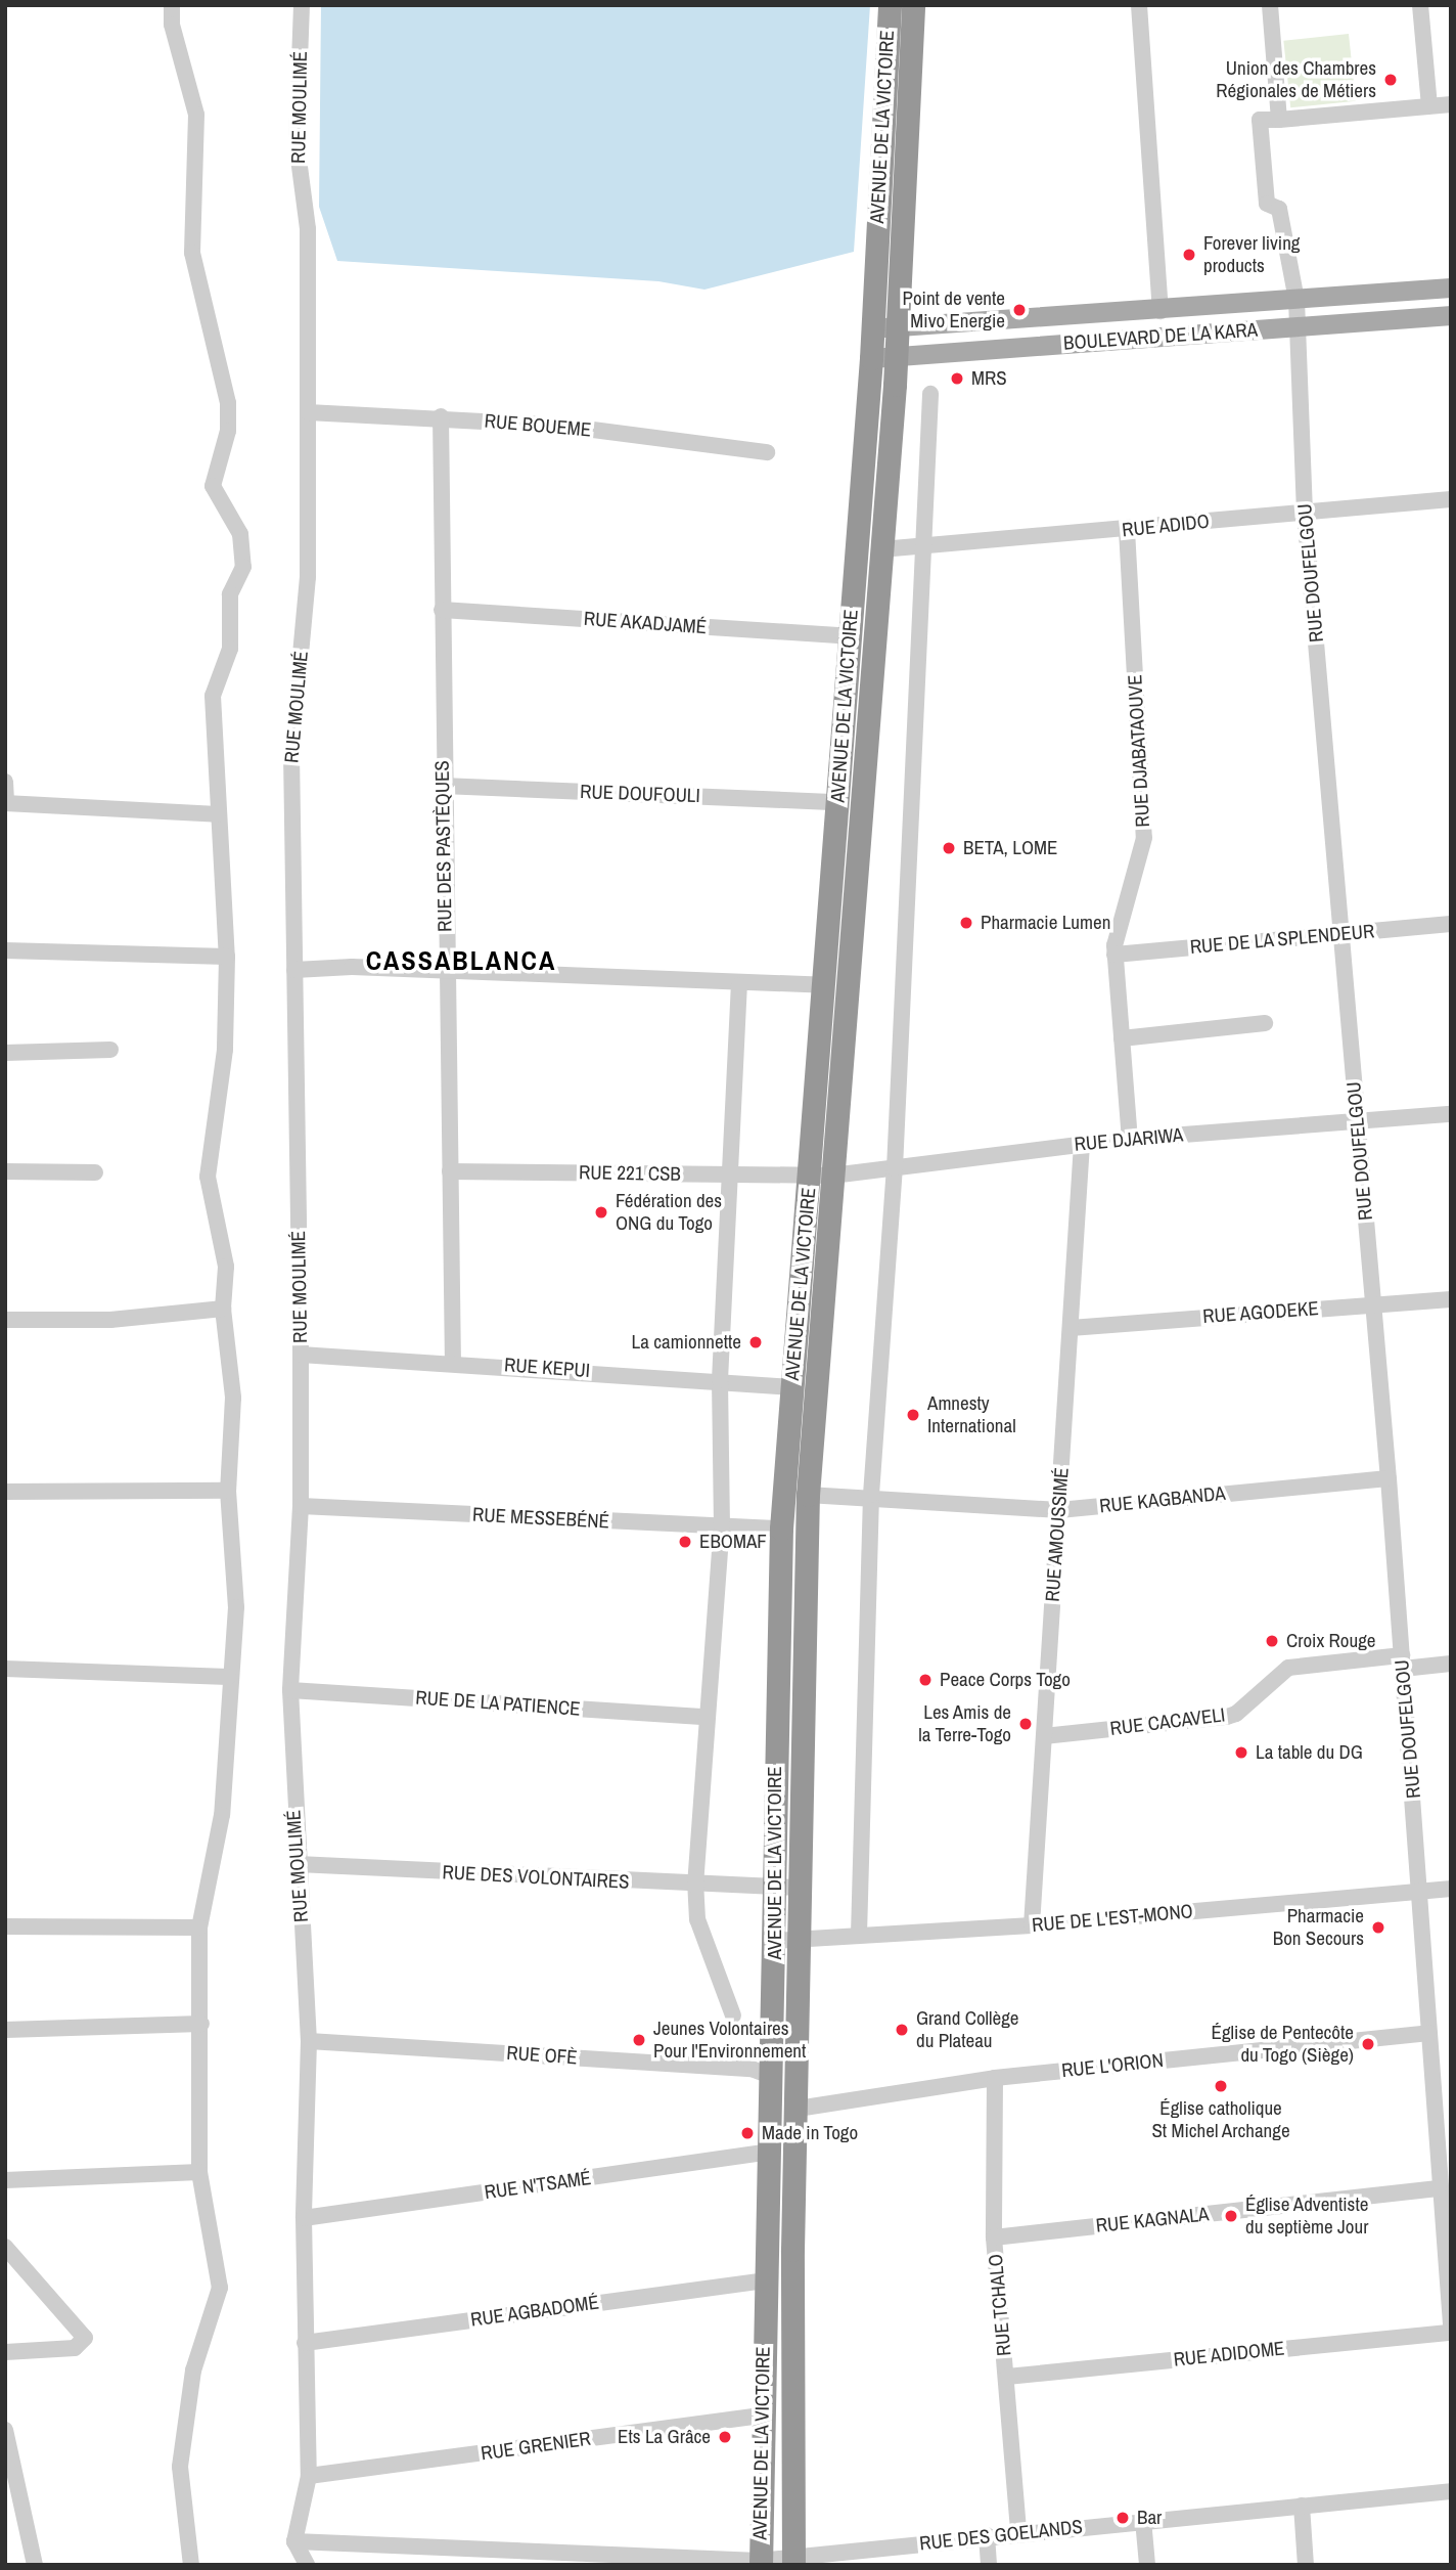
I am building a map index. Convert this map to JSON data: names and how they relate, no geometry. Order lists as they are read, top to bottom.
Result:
{
  "streets": {
    "highway": ["AVENUE DE LA VICTOIRE"],
    "main road": ["BOULEVARD DE LA KARA"],
    "street": [
      "RUE MOULIMÉ",
      "RUE BOUEME",
      "RUE ADIDO",
      "RUE DOUFELGOU",
      "RUE AKADJAMÉ",
      "RUE DJABATAOUVE",
      "RUE DOUFOULI",
      "RUE DES PASTÈQUES",
      "RUE DE LA SPLENDEUR",
      "RUE DJARIWA",
      "RUE 221 CSB",
      "RUE AGODEKE",
      "RUE KEPUI",
      "RUE KAGBANDA",
      "RUE MESSEBÉNÉ",
      "RUE AMOUSSIMÉ",
      "RUE DE LA PATIENCE",
      "RUE CACAVELI",
      "RUE DES VOLONTAIRES",
      "RUE DE L'EST-MONO",
      "RUE OFÈ",
      "RUE L'ORION",
      "RUE N'TSAMÉ",
      "RUE KAGNALA",
      "RUE TCHALO",
      "RUE AGBADOMÉ",
      "RUE ADIDOME",
      "RUE GRENIER",
      "RUE DES GOELANDS"
    ]
  },
  "crossings": [
    ["RUE MOULIMÉ", "RUE BOUEME"],
    ["RUE MOULIMÉ", "RUE KEPUI"],
    ["RUE MOULIMÉ", "RUE MESSEBÉNÉ"],
    ["RUE MOULIMÉ", "RUE DE LA PATIENCE"],
    ["RUE MOULIMÉ", "RUE DES VOLONTAIRES"],
    ["RUE MOULIMÉ", "RUE OFÈ"],
    ["RUE MOULIMÉ", "RUE N'TSAMÉ"],
    ["RUE MOULIMÉ", "RUE AGBADOMÉ"],
    ["RUE MOULIMÉ", "RUE GRENIER"],
    ["RUE MOULIMÉ", "RUE DES GOELANDS"],
    ["AVENUE DE LA VICTOIRE", "BOULEVARD DE LA KARA"],
    ["AVENUE DE LA VICTOIRE", "RUE ADIDO"],
    ["AVENUE DE LA VICTOIRE", "RUE AKADJAMÉ"],
    ["AVENUE DE LA VICTOIRE", "RUE DOUFOULI"],
    ["AVENUE DE LA VICTOIRE", "RUE DJARIWA"],
    ["AVENUE DE LA VICTOIRE", "RUE 221 CSB"],
    ["AVENUE DE LA VICTOIRE", "RUE KEPUI"],
    ["AVENUE DE LA VICTOIRE", "RUE KAGBANDA"],
    ["AVENUE DE LA VICTOIRE", "RUE MESSEBÉNÉ"],
    ["AVENUE DE LA VICTOIRE", "RUE DES VOLONTAIRES"],
    ["AVENUE DE LA VICTOIRE", "RUE DE L'EST-MONO"],
    ["AVENUE DE LA VICTOIRE", "RUE OFÈ"],
    ["AVENUE DE LA VICTOIRE", "RUE L'ORION"],
    ["AVENUE DE LA VICTOIRE", "RUE N'TSAMÉ"],
    ["AVENUE DE LA VICTOIRE", "RUE AGBADOMÉ"],
    ["AVENUE DE LA VICTOIRE", "RUE GRENIER"],
    ["AVENUE DE LA VICTOIRE", "RUE DES GOELANDS"],
    ["BOULEVARD DE LA KARA", "RUE DOUFELGOU"],
    ["RUE BOUEME", "RUE DES PASTÈQUES"],
    ["RUE ADIDO", "RUE DOUFELGOU"],
    ["RUE ADIDO", "RUE DJABATAOUVE"],
    ["RUE DOUFELGOU", "RUE DE LA SPLENDEUR"],
    ["RUE DOUFELGOU", "RUE DJARIWA"],
    ["RUE DOUFELGOU", "RUE AGODEKE"],
    ["RUE DOUFELGOU", "RUE KAGBANDA"],
    ["RUE DOUFELGOU", "RUE CACAVELI"],
    ["RUE DOUFELGOU", "RUE DE L'EST-MONO"],
    ["RUE DOUFELGOU", "RUE L'ORION"],
    ["RUE DOUFELGOU", "RUE KAGNALA"],
    ["RUE AKADJAMÉ", "RUE DES PASTÈQUES"],
    ["RUE DJABATAOUVE", "RUE DE LA SPLENDEUR"],
    ["RUE DJABATAOUVE", "RUE DJARIWA"],
    ["RUE DOUFOULI", "RUE DES PASTÈQUES"],
    ["RUE DES PASTÈQUES", "RUE 221 CSB"],
    ["RUE DES PASTÈQUES", "RUE KEPUI"],
    ["RUE DJARIWA", "RUE 221 CSB"],
    ["RUE DJARIWA", "RUE AMOUSSIMÉ"],
    ["RUE AGODEKE", "RUE AMOUSSIMÉ"],
    ["RUE KAGBANDA", "RUE AMOUSSIMÉ"],
    ["RUE AMOUSSIMÉ", "RUE CACAVELI"],
    ["RUE AMOUSSIMÉ", "RUE DE L'EST-MONO"],
    ["RUE L'ORION", "RUE TCHALO"],
    ["RUE KAGNALA", "RUE TCHALO"],
    ["RUE TCHALO", "RUE ADIDOME"],
    ["RUE TCHALO", "RUE DES GOELANDS"]
  ],
  "districts": ["CASSABLANCA"],
  "places": [
    "Union des Chambres Régionales de Métiers",
    "Forever living products",
    "Point de vente Mivo Energie",
    "MRS",
    "BETA, LOME",
    "Pharmacie Lumen",
    "Fédération des ONG du Togo",
    "La camionnette",
    "Amnesty International",
    "EBOMAF",
    "Croix Rouge",
    "Peace Corps Togo",
    "Les Amis de la Terre-Togo",
    "La table du DG",
    "Pharmacie Bon Secours",
    "Grand Collège du Plateau",
    "Jeunes Volontaires Pour l'Environnement",
    "Église de Pentecôte du Togo (Siège)",
    "Église catholique St Michel Archange",
    "Made in Togo",
    "Église Adventiste du septième Jour",
    "Ets La Grâce",
    "Bar"
  ]
}
